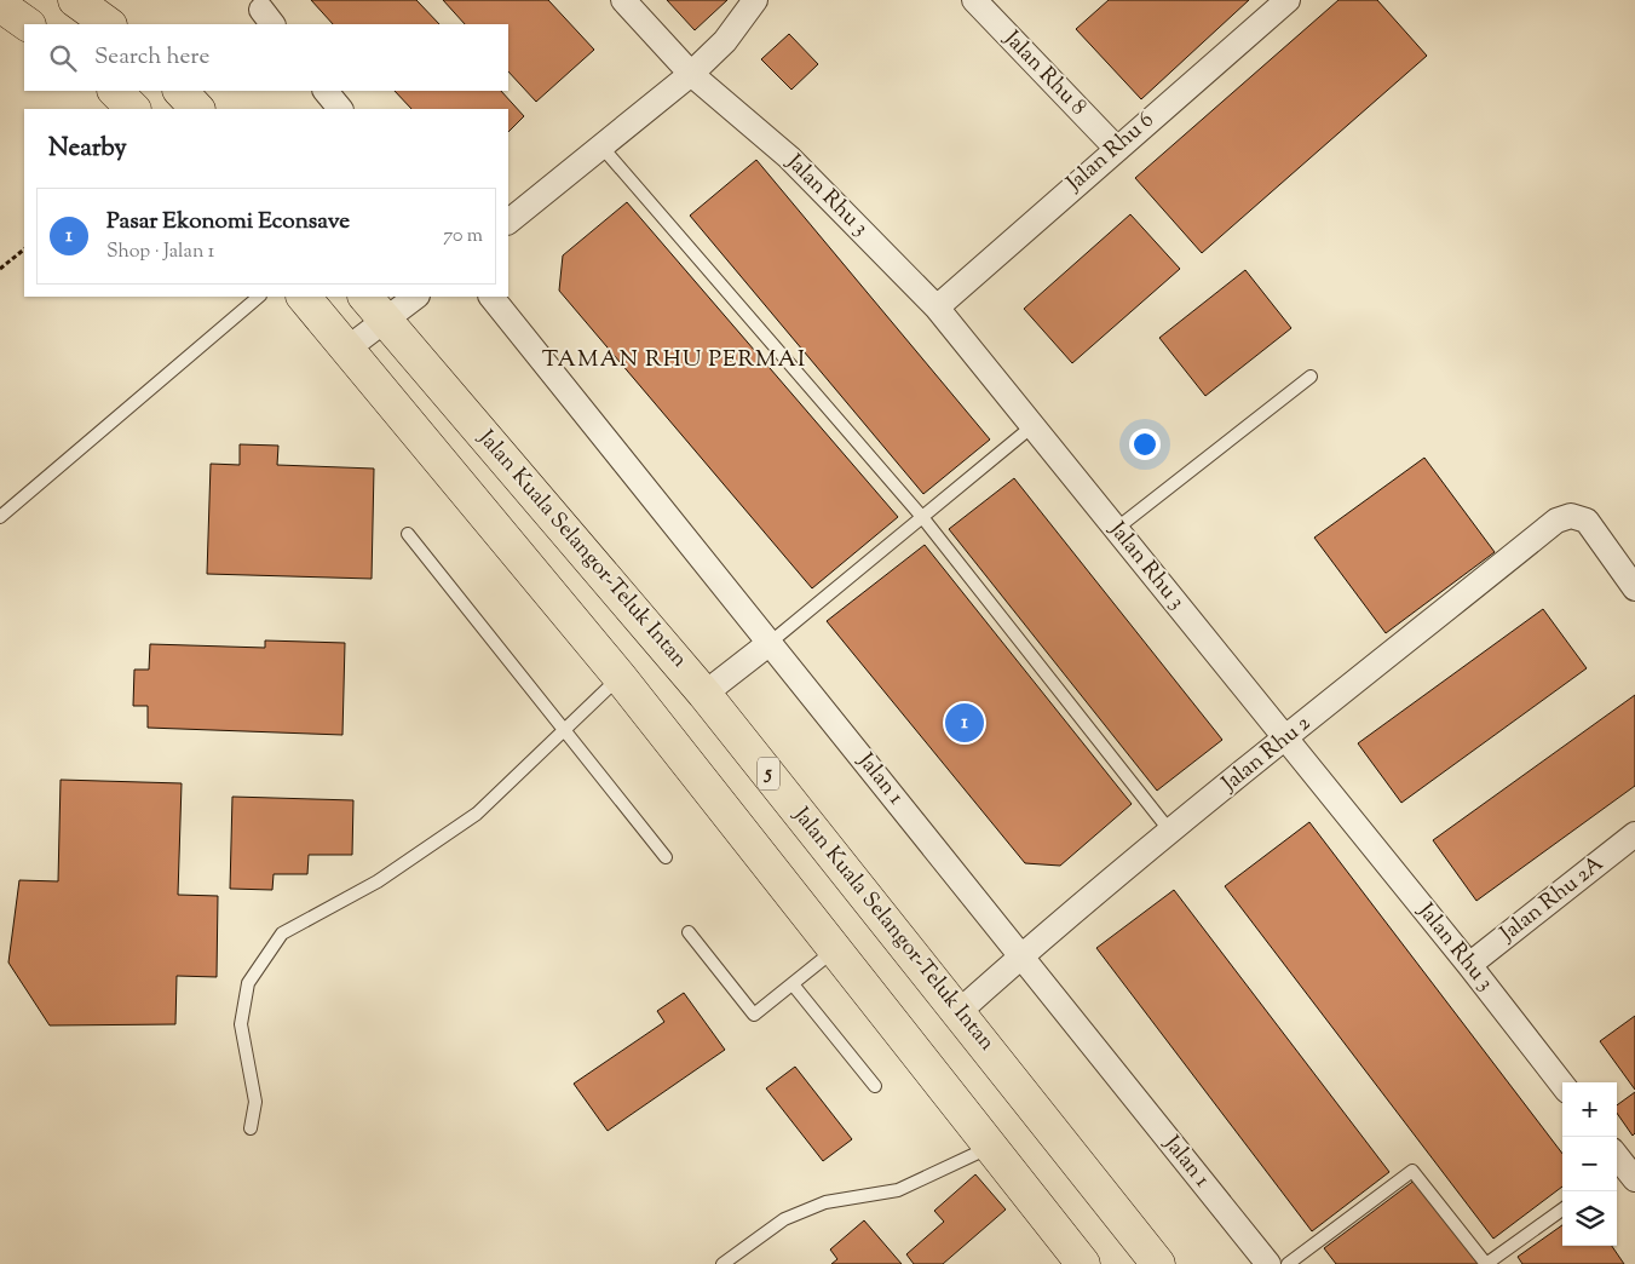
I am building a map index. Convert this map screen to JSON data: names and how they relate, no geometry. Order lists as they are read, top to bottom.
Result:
{
  "streets": {
    "highway": ["Jalan Kuala Selangor-Teluk Intan", "5"],
    "street": [
      "Jalan Rhu 8",
      "Jalan Rhu 6",
      "Jalan Rhu 3",
      "Jalan Rhu 2",
      "Jalan 1",
      "Jalan Rhu 2A"
    ]
  },
  "crossings": [
    ["Jalan Rhu 8", "Jalan Rhu 6"],
    ["Jalan Rhu 6", "Jalan Rhu 3"],
    ["Jalan Rhu 3", "Jalan Rhu 2"],
    ["Jalan Rhu 3", "Jalan Rhu 2A"],
    ["Jalan Kuala Selangor-Teluk Intan", "Jalan Rhu 2"],
    ["Jalan Rhu 2", "Jalan 1"]
  ],
  "districts": ["TAMAN RHU PERMAI"],
  "page": {
    "search": "Search here",
    "heading": "Nearby",
    "list": [
      {
        "mark": "1",
        "name": "Pasar Ekonomi Econsave",
        "note": "Shop · Jalan 1",
        "value": "70 m"
      }
    ],
    "pins": "1",
    "map_buttons": ["+", "−"]
  }
}
